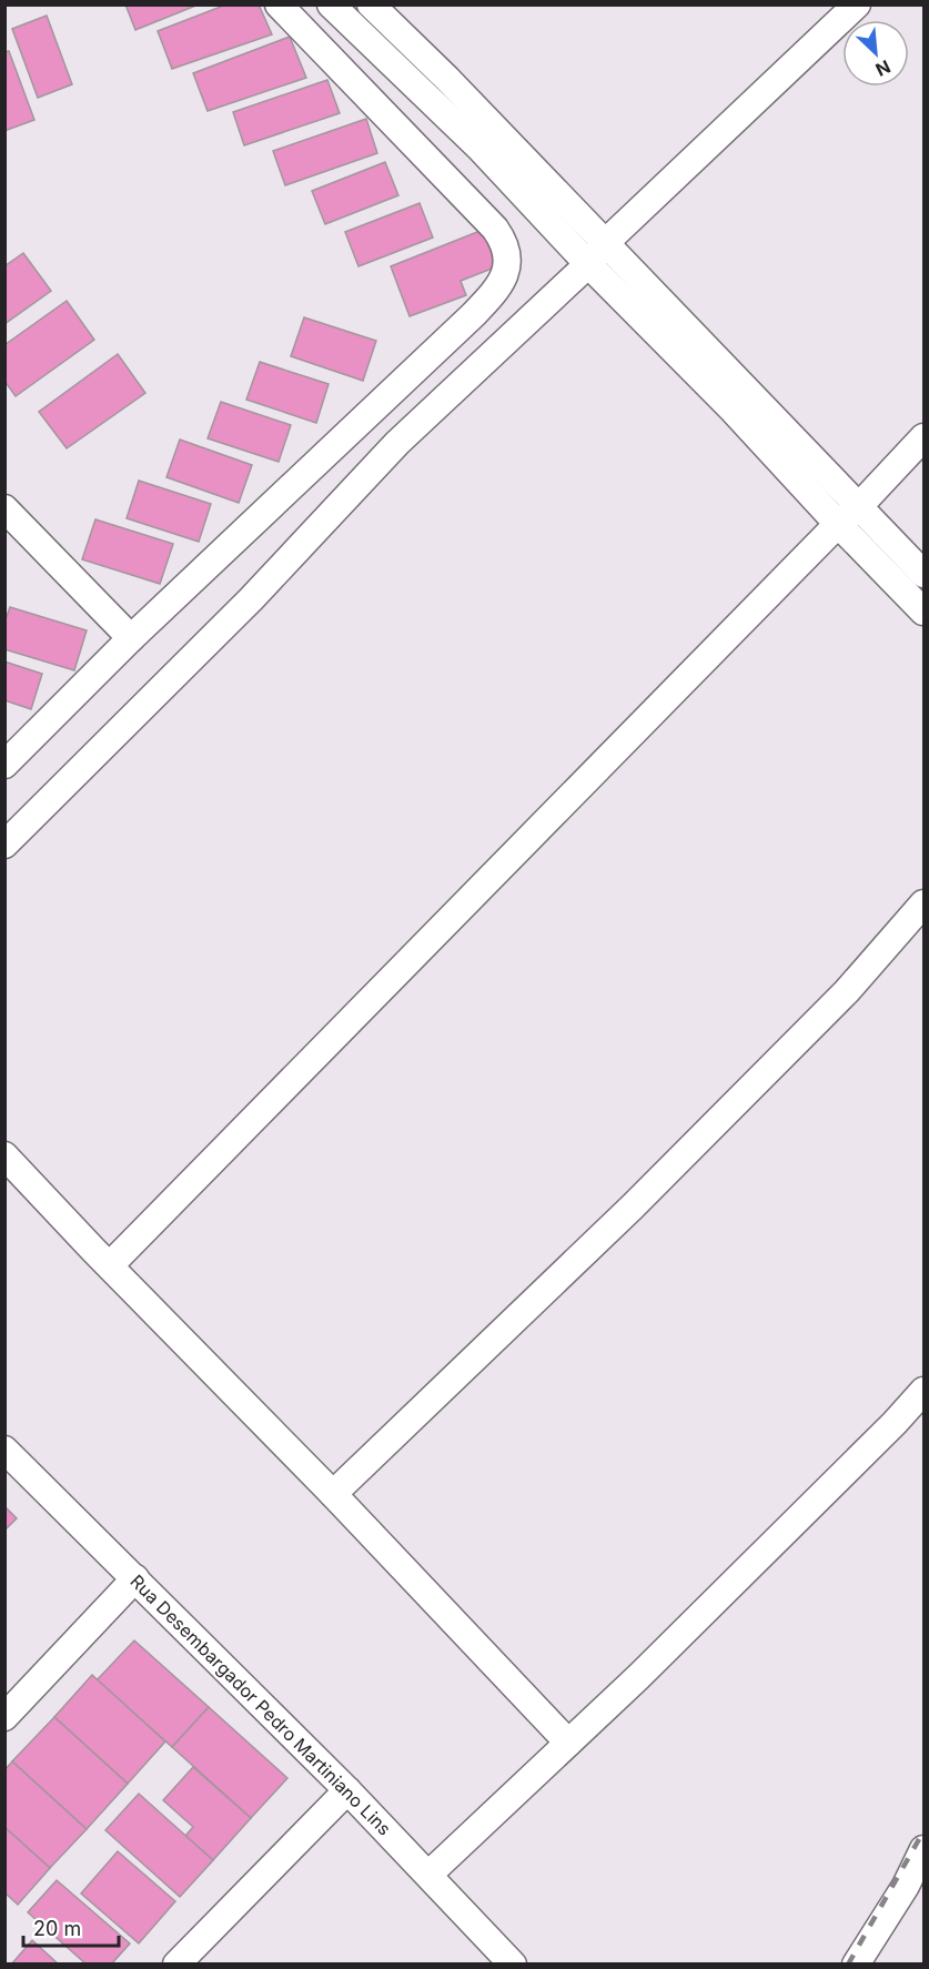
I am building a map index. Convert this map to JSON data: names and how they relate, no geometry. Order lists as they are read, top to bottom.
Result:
{
  "streets": {
    "street": ["Rua Desembargador Pedro Martiniano Lins"]
  },
  "scale_bar": "20 m",
  "north": "bottom right"
}
